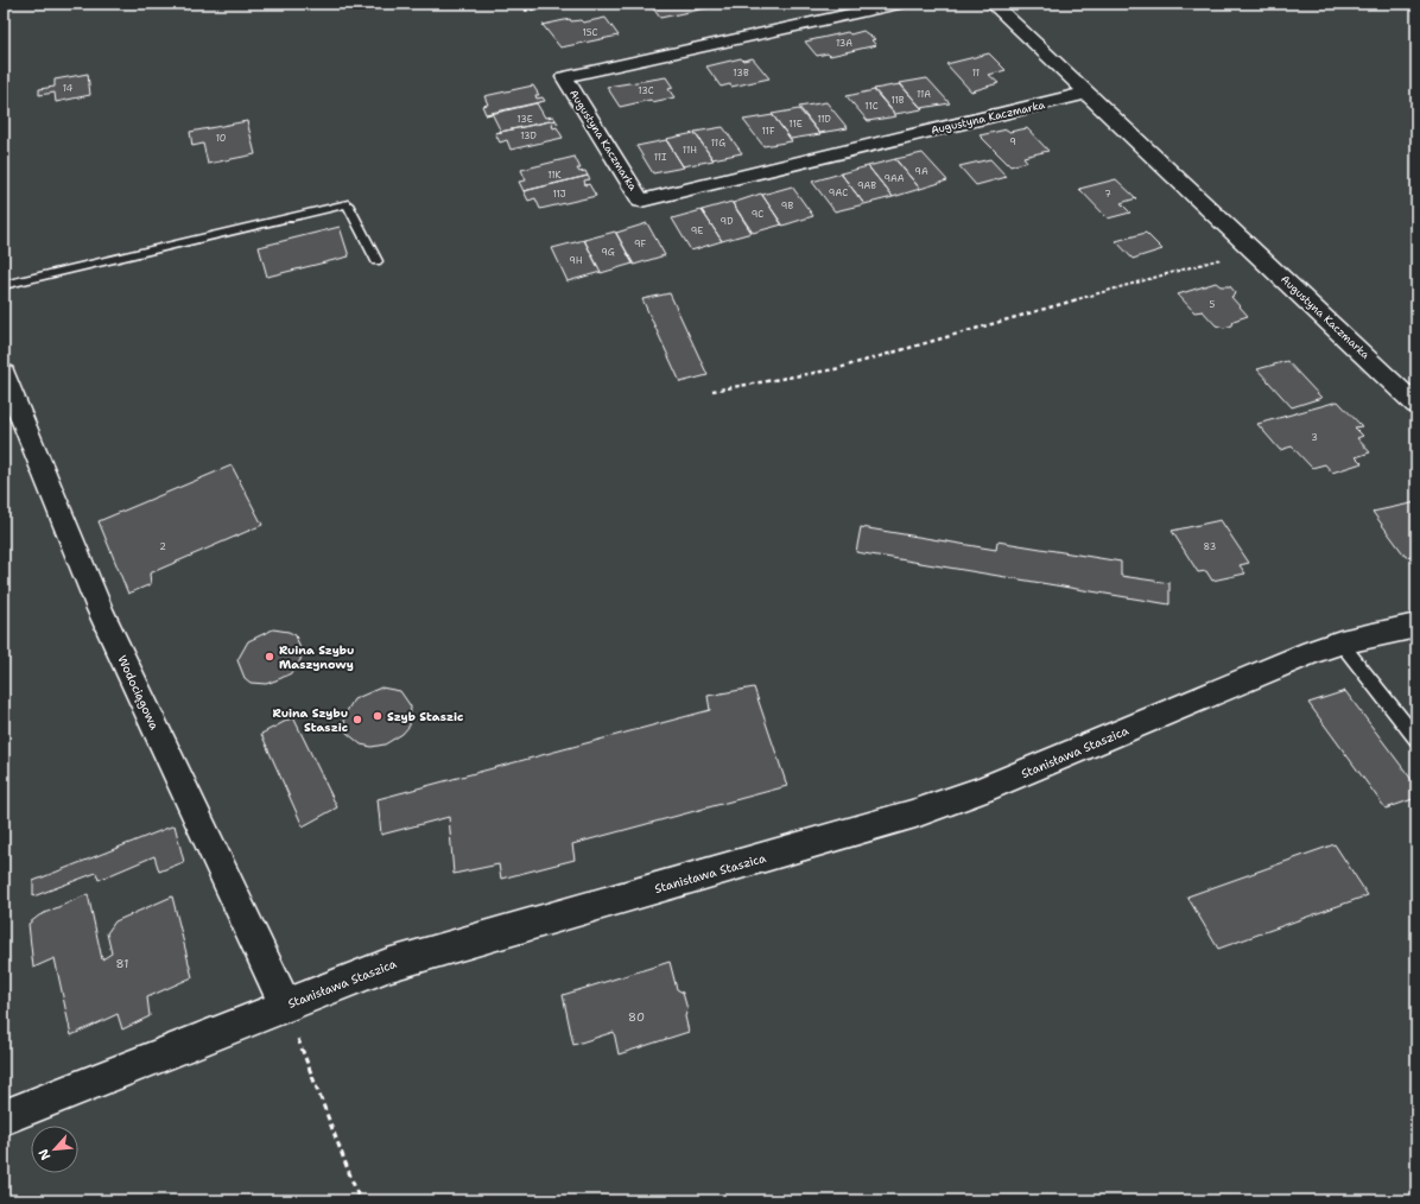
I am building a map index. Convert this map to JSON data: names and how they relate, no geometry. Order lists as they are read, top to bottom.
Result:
{
  "streets": {
    "street": ["Augustyna Kaczmarka", "Wodociągowa", "Stanisława Staszica"]
  },
  "crossings": [
    ["Wodociągowa", "Stanisława Staszica"]
  ],
  "places": ["Ruina Szybu Maszynowy", "Szyb Staszic", "Ruina Szybu Staszic"],
  "house_numbers": [
    "15C",
    "13A",
    "13B",
    "11",
    "14",
    "13C",
    "11A",
    "11B",
    "11C",
    "13E",
    "11D",
    "11E",
    "11F",
    "13D",
    "10",
    "9",
    "11G",
    "11H",
    "11I",
    "9A",
    "11K",
    "9AA",
    "9AB",
    "9AC",
    "11J",
    "7",
    "9B",
    "9C",
    "9D",
    "9E",
    "9F",
    "9G",
    "9H",
    "5",
    "3",
    "2",
    "83",
    "81",
    "80"
  ],
  "north": "bottom left"
}
